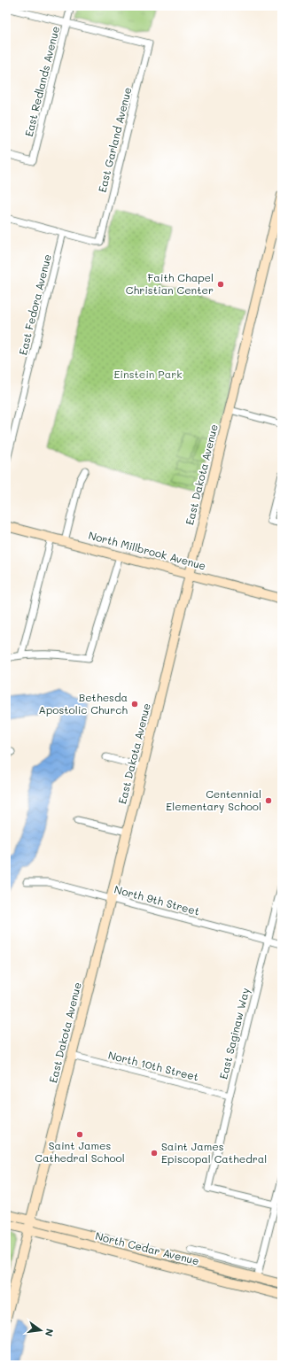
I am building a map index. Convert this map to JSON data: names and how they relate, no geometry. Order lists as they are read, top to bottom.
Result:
{
  "streets": {
    "street": [
      "East Redlands Avenue",
      "East Garland Avenue",
      "East Fedora Avenue",
      "East Dakota Avenue",
      "North Millbrook Avenue",
      "North 9th Street",
      "East Saginaw Way",
      "North 10th Street",
      "North Cedar Avenue"
    ]
  },
  "crossings": [
    ["East Redlands Avenue", "East Garland Avenue"],
    ["East Garland Avenue", "East Fedora Avenue"],
    ["East Dakota Avenue", "North Millbrook Avenue"],
    ["East Dakota Avenue", "North 9th Street"],
    ["East Dakota Avenue", "North 10th Street"],
    ["East Dakota Avenue", "North Cedar Avenue"],
    ["North 9th Street", "East Saginaw Way"],
    ["East Saginaw Way", "North 10th Street"]
  ],
  "parks": ["Einstein Park"],
  "places": [
    "Faith Chapel Christian Center",
    "Bethesda Apostolic Church",
    "Centennial Elementary School",
    "Saint James Cathedral School",
    "Saint James Episcopal Cathedral"
  ],
  "north": "right"
}
